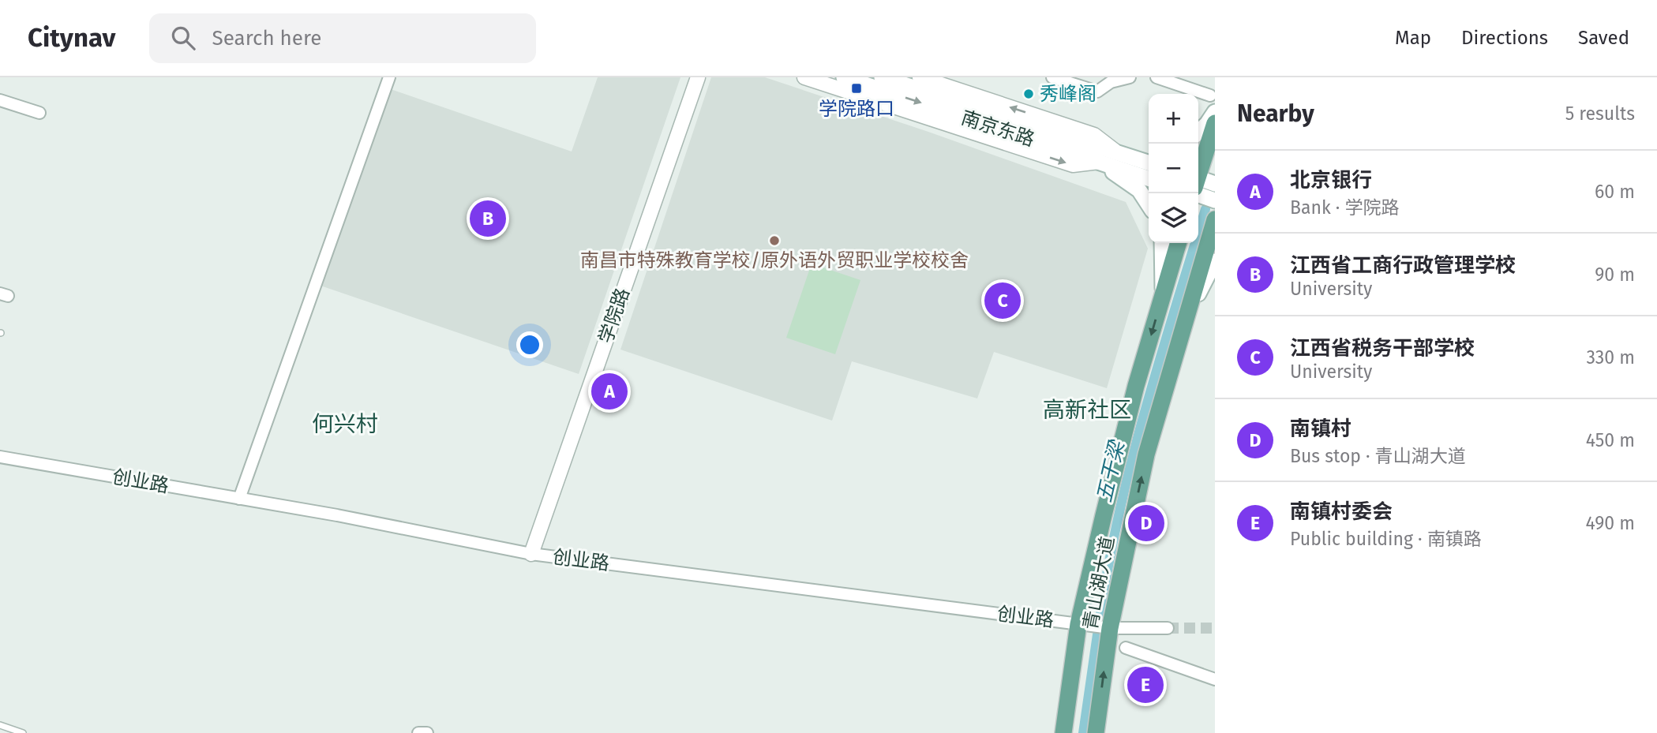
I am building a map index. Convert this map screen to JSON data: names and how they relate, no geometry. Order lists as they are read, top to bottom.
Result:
{
  "streets": {
    "main road": ["南京东路", "青山湖大道"],
    "street": ["学院路", "创业路"]
  },
  "crossings": [
    ["学院路", "创业路"],
    ["创业路", "青山湖大道"]
  ],
  "districts": ["高新社区", "何兴村"],
  "water": ["五干梁"],
  "places": {
    "transit": ["学院路口"],
    "other": ["秀峰阁", "南昌市特殊教育学校/原外语外贸职业学校校舍"]
  },
  "page": {
    "header": "Citynav",
    "search": "Search here",
    "nav": ["Map", "Directions", "Saved"],
    "heading": ["Nearby", "5 results"],
    "map_buttons": ["+", "−"],
    "list": [
      {
        "mark": "A",
        "name": "北京银行",
        "note": "Bank · 学院路",
        "value": "60 m"
      },
      {
        "mark": "B",
        "name": "江西省工商行政管理学校",
        "note": "University",
        "value": "90 m"
      },
      {
        "mark": "C",
        "name": "江西省税务干部学校",
        "note": "University",
        "value": "330 m"
      },
      {
        "mark": "D",
        "name": "南镇村",
        "note": "Bus stop · 青山湖大道",
        "value": "450 m"
      },
      {
        "mark": "E",
        "name": "南镇村委会",
        "note": "Public building · 南镇路",
        "value": "490 m"
      }
    ],
    "pins": [
      "B",
      "C",
      "A",
      "D",
      "E"
    ]
  }
}
